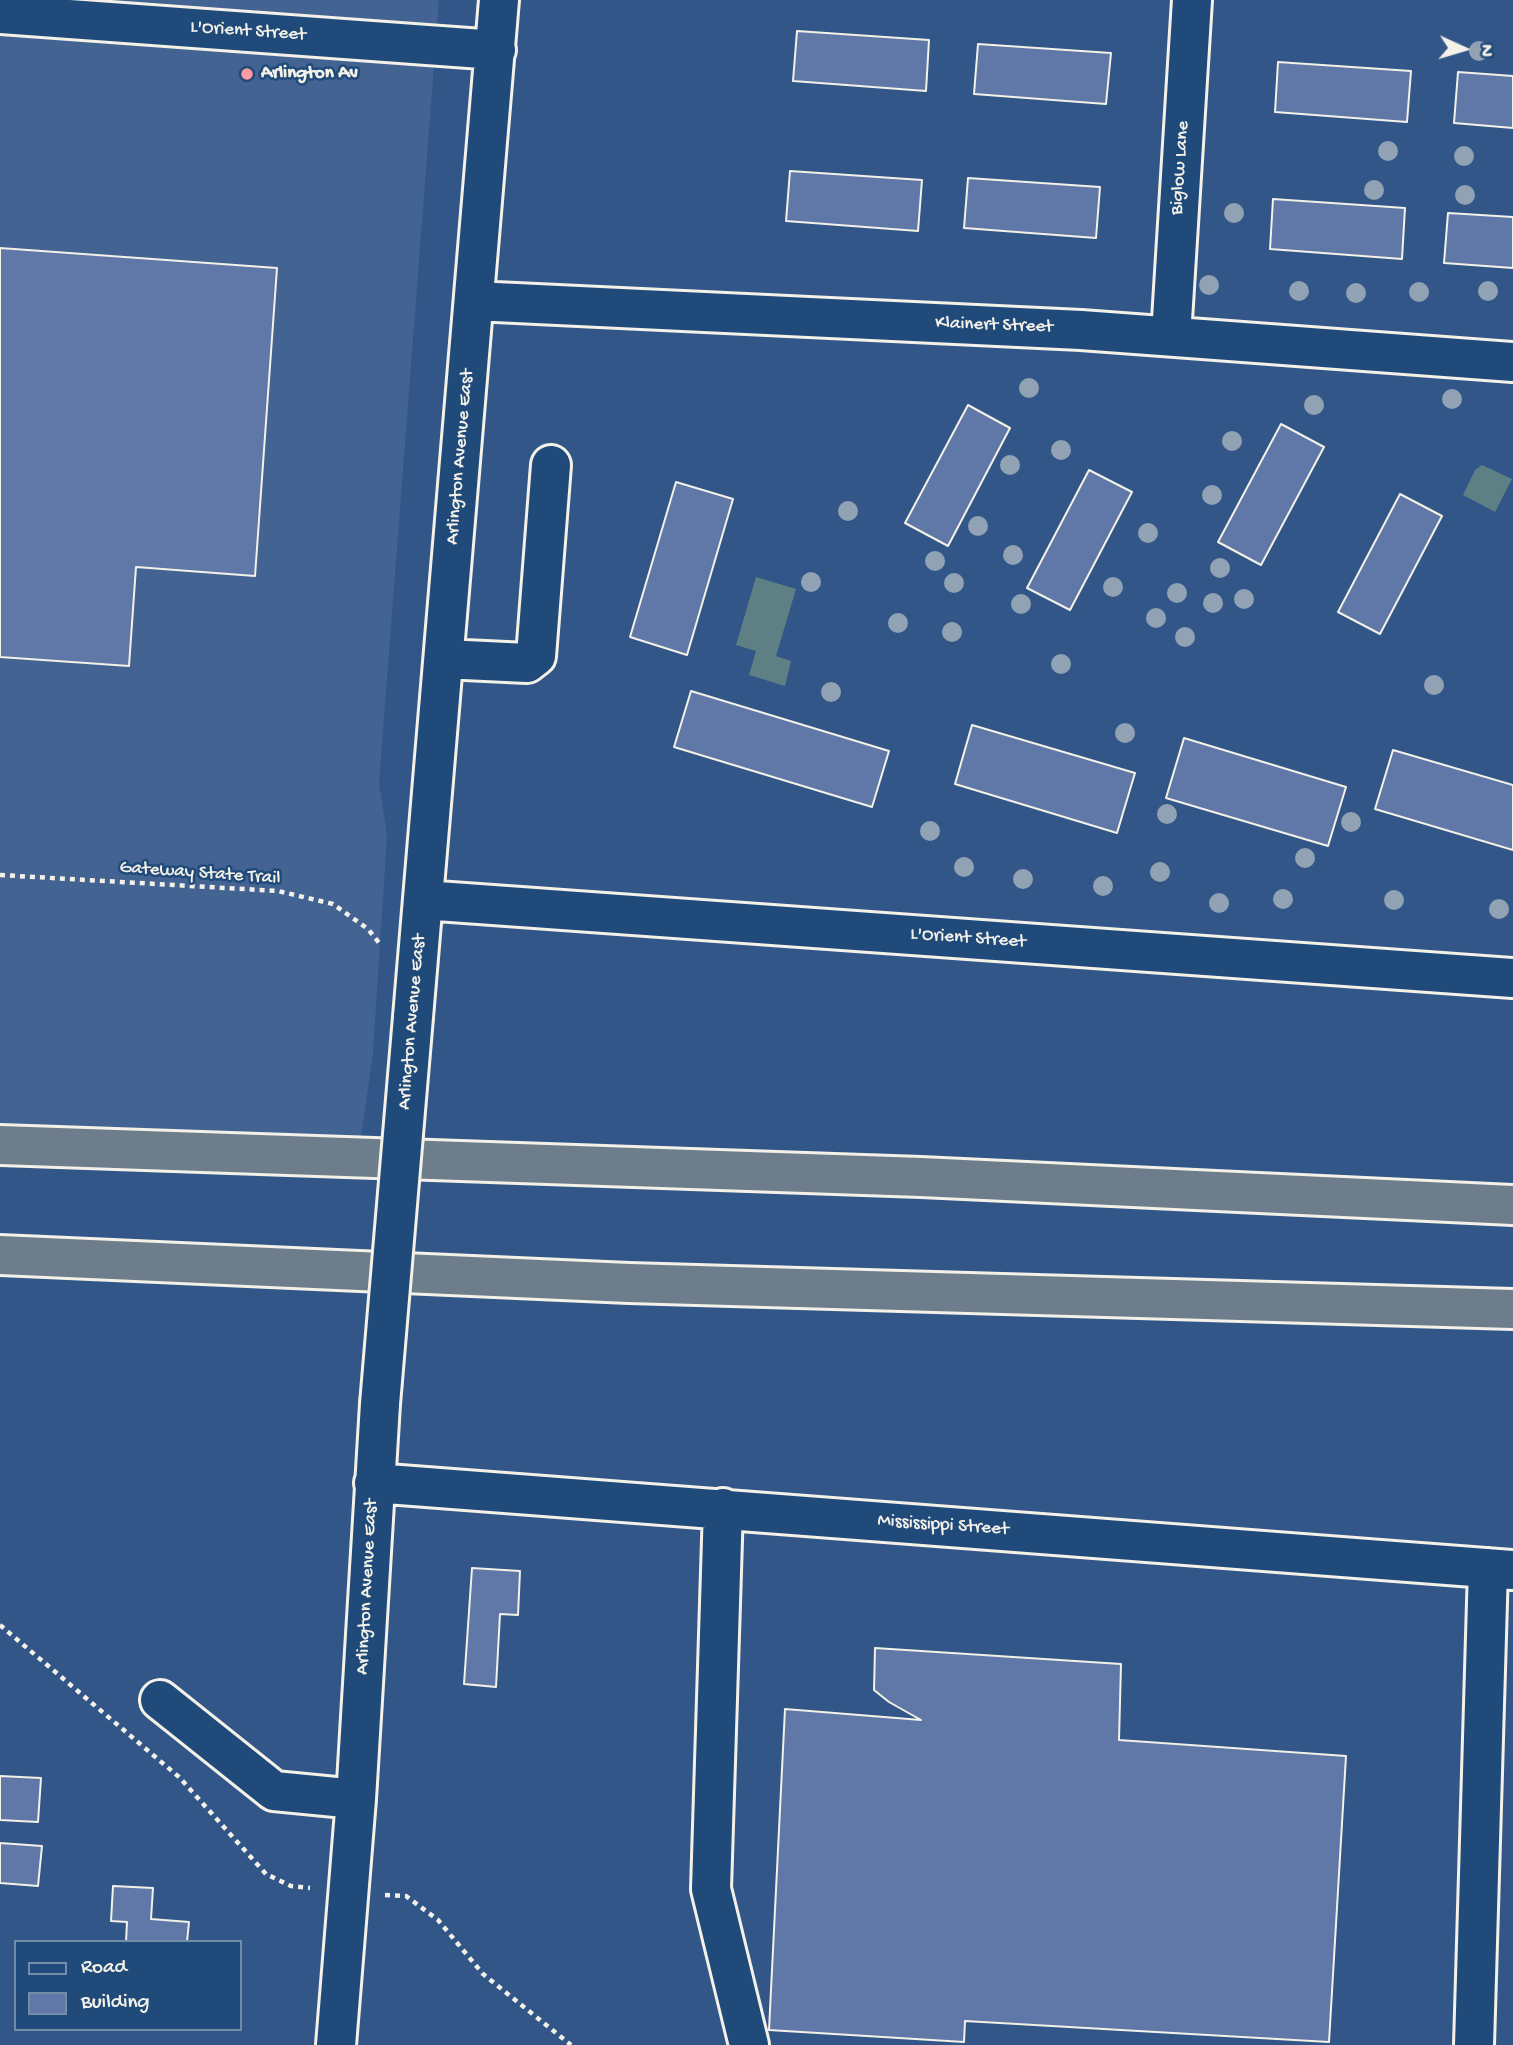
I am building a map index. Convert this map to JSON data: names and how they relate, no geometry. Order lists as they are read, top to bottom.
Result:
{
  "streets": {
    "street": [
      "L'Orient Street",
      "Biglow Lane",
      "Klainert Street",
      "Arlington Avenue East",
      "Mississippi Street"
    ],
    "path": ["Gateway State Trail"]
  },
  "crossings": [
    ["L'Orient Street", "Arlington Avenue East"],
    ["Biglow Lane", "Klainert Street"],
    ["Klainert Street", "Arlington Avenue East"],
    ["Arlington Avenue East", "Mississippi Street"]
  ],
  "places": ["Arlington Av"],
  "legend": ["Road", "Building"],
  "north": "right"
}
